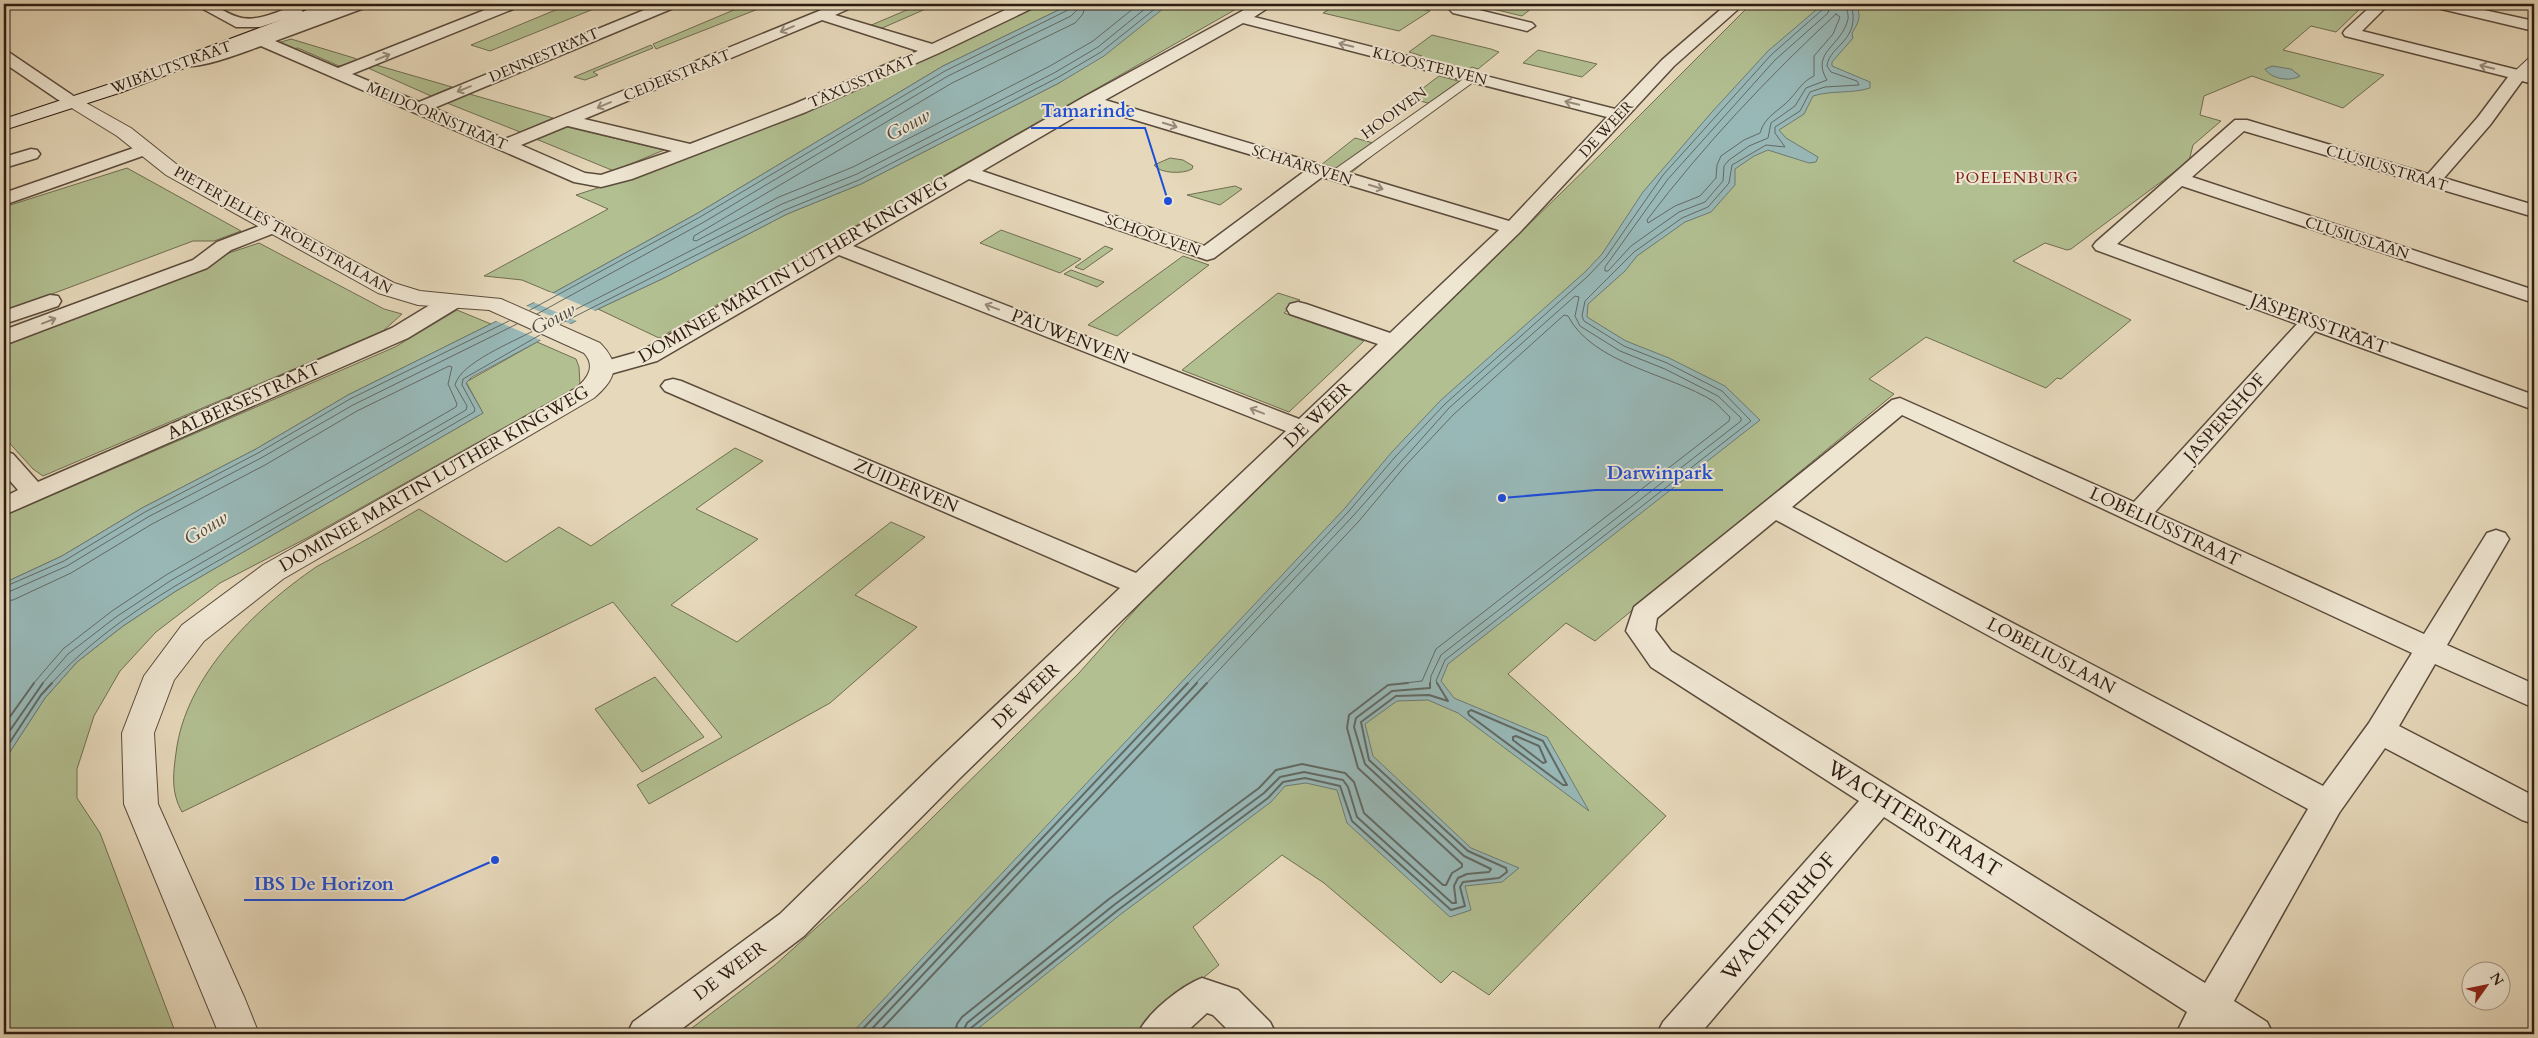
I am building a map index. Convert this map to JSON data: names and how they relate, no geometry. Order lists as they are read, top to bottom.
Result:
{
  "streets": {
    "street": [
      "DENNESTRAAT",
      "KLOOSTERVEN",
      "WIBAUTSTRAAT",
      "CEDERSTRAAT",
      "TAXUSSTRAAT",
      "HOOIVEN",
      "MEIDOORNSTRAAT",
      "DE WEER",
      "SCHAARSVEN",
      "CLUSIUSSTRAAT",
      "PIETER JELLES TROELSTRALAAN",
      "SCHOOLVEN",
      "CLUSIUSLAAN",
      "DOMINEE MARTIN LUTHER KINGWEG",
      "JASPERSSTRAAT",
      "PAUWENVEN",
      "AALBERSESTRAAT",
      "JASPERSHOF",
      "ZUIDERVEN",
      "LOBELIUSSTRAAT",
      "LOBELIUSLAAN",
      "WACHTERSTRAAT",
      "WACHTERHOF"
    ]
  },
  "crossings": [
    ["DENNESTRAAT", "MEIDOORNSTRAAT"],
    ["KLOOSTERVEN", "HOOIVEN"],
    ["KLOOSTERVEN", "DE WEER"],
    ["KLOOSTERVEN", "DOMINEE MARTIN LUTHER KINGWEG"],
    ["WIBAUTSTRAAT", "PIETER JELLES TROELSTRALAAN"],
    ["CEDERSTRAAT", "MEIDOORNSTRAAT"],
    ["TAXUSSTRAAT", "MEIDOORNSTRAAT"],
    ["HOOIVEN", "SCHAARSVEN"],
    ["HOOIVEN", "SCHOOLVEN"],
    ["DE WEER", "SCHAARSVEN"],
    ["DE WEER", "PAUWENVEN"],
    ["DE WEER", "ZUIDERVEN"],
    ["SCHAARSVEN", "SCHOOLVEN"],
    ["SCHAARSVEN", "DOMINEE MARTIN LUTHER KINGWEG"],
    ["CLUSIUSSTRAAT", "CLUSIUSLAAN"],
    ["CLUSIUSSTRAAT", "JASPERSSTRAAT"],
    ["PIETER JELLES TROELSTRALAAN", "DOMINEE MARTIN LUTHER KINGWEG"],
    ["PIETER JELLES TROELSTRALAAN", "AALBERSESTRAAT"],
    ["SCHOOLVEN", "DOMINEE MARTIN LUTHER KINGWEG"],
    ["CLUSIUSLAAN", "JASPERSSTRAAT"],
    ["DOMINEE MARTIN LUTHER KINGWEG", "PAUWENVEN"],
    ["JASPERSSTRAAT", "JASPERSHOF"],
    ["JASPERSHOF", "LOBELIUSSTRAAT"],
    ["LOBELIUSSTRAAT", "LOBELIUSLAAN"],
    ["LOBELIUSSTRAAT", "WACHTERSTRAAT"],
    ["LOBELIUSLAAN", "WACHTERSTRAAT"],
    ["WACHTERSTRAAT", "WACHTERHOF"]
  ],
  "one_way": [
    "KLOOSTERVEN",
    "CEDERSTRAAT",
    "SCHAARSVEN",
    "PAUWENVEN"
  ],
  "districts": ["POELENBURG"],
  "water": ["Gouw"],
  "places": ["Tamarinde", "Darwinpark", "IBS De Horizon"],
  "north": "top right"
}
